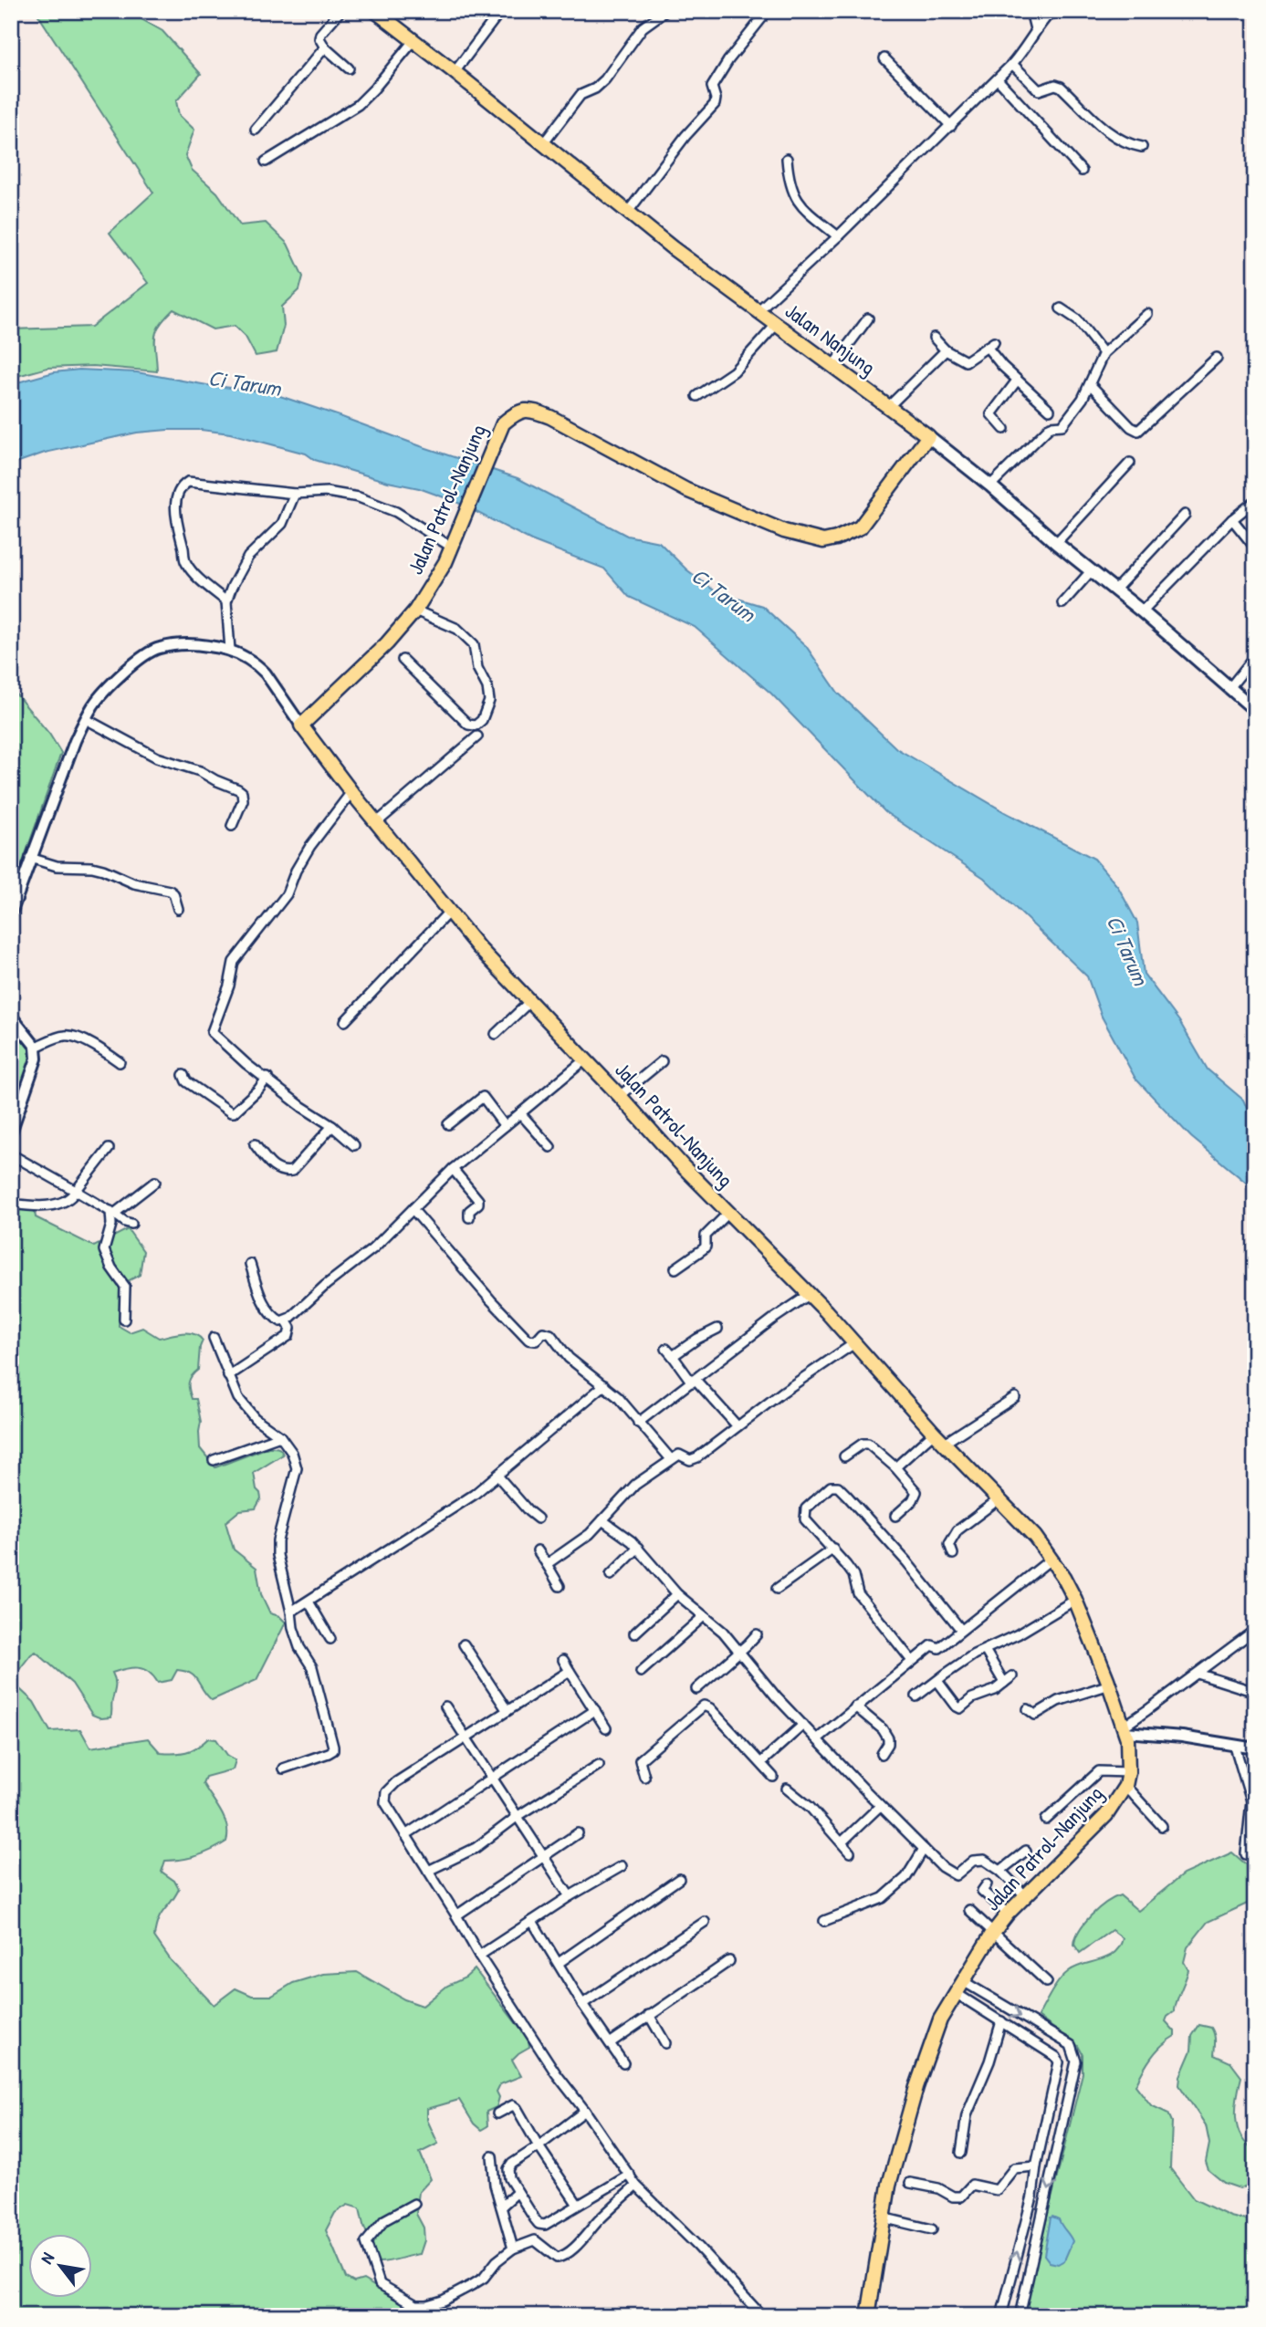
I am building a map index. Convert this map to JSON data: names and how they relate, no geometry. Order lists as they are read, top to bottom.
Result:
{
  "streets": {
    "main road": ["Jalan Nanjung", "Jalan Patrol-Nanjung"]
  },
  "crossings": [
    ["Jalan Nanjung", "Jalan Patrol-Nanjung"]
  ],
  "water": ["Ci Tarum"],
  "north": "top left"
}
